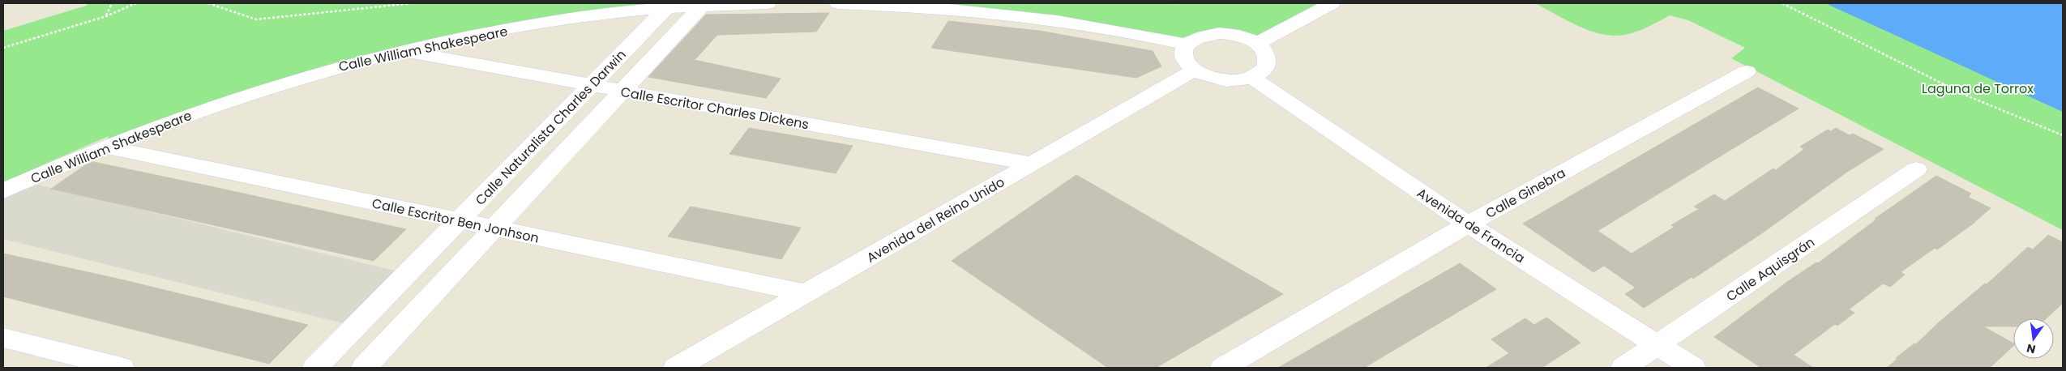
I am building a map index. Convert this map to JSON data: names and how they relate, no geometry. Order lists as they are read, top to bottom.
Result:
{
  "streets": {
    "street": [
      "Calle William Shakespeare",
      "Calle Escritor Charles Dickens",
      "Calle Naturalista Charles Darwin",
      "Calle Ginebra",
      "Avenida del Reino Unido",
      "Calle Escritor Ben Jonhson",
      "Avenida de Francia",
      "Calle Aquisgrán"
    ]
  },
  "crossings": [
    ["Calle William Shakespeare", "Calle Escritor Charles Dickens"],
    ["Calle William Shakespeare", "Calle Naturalista Charles Darwin"],
    ["Calle William Shakespeare", "Calle Escritor Ben Jonhson"],
    ["Calle Escritor Charles Dickens", "Calle Naturalista Charles Darwin"],
    ["Calle Escritor Charles Dickens", "Avenida del Reino Unido"],
    ["Calle Naturalista Charles Darwin", "Calle Escritor Ben Jonhson"],
    ["Calle Ginebra", "Avenida de Francia"],
    ["Avenida del Reino Unido", "Calle Escritor Ben Jonhson"],
    ["Avenida del Reino Unido", "Avenida de Francia"],
    ["Avenida de Francia", "Calle Aquisgrán"]
  ],
  "parks": ["Laguna de Torrox"],
  "north": "bottom"
}
